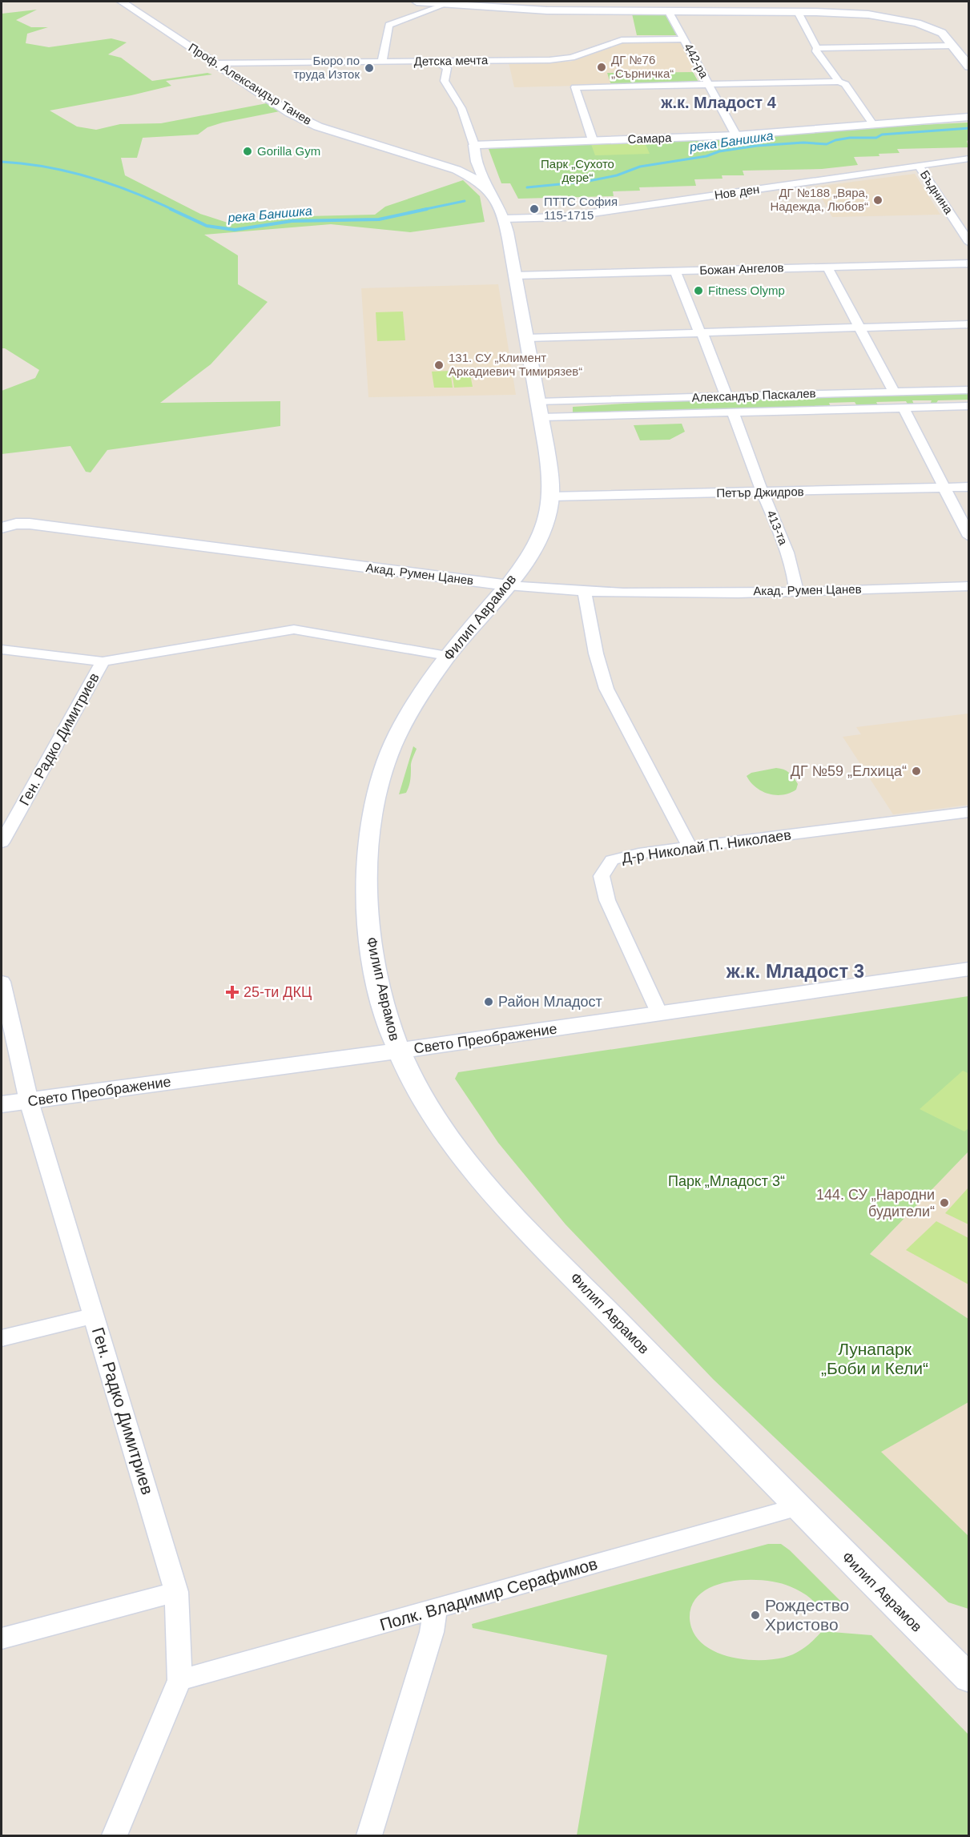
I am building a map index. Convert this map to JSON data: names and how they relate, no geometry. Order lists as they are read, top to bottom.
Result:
{
  "streets": {
    "street": [
      "Детска мечта",
      "442-ра",
      "Проф. Александър Танев",
      "Самара",
      "Нов ден",
      "Бъднина",
      "Божан Ангелов",
      "Александър Паскалев",
      "Петър Джидров",
      "413-та",
      "Акад. Румен Цанев",
      "Филип Аврамов",
      "Ген. Радко Димитриев",
      "Д-р Николай П. Николаев",
      "Свето Преображение",
      "Полк. Владимир Серафимов"
    ]
  },
  "crossings": [
    ["Детска мечта", "442-ра"],
    ["Детска мечта", "Проф. Александър Танев"],
    ["442-ра", "Самара"],
    ["Проф. Александър Танев", "Филип Аврамов"],
    ["Самара", "Филип Аврамов"],
    ["Нов ден", "Бъднина"],
    ["Нов ден", "Филип Аврамов"],
    ["Божан Ангелов", "Филип Аврамов"],
    ["Александър Паскалев", "413-та"],
    ["Александър Паскалев", "Филип Аврамов"],
    ["Петър Джидров", "413-та"],
    ["Петър Джидров", "Филип Аврамов"],
    ["413-та", "Акад. Румен Цанев"],
    ["Акад. Румен Цанев", "Филип Аврамов"],
    ["Филип Аврамов", "Свето Преображение"],
    ["Филип Аврамов", "Полк. Владимир Серафимов"],
    ["Ген. Радко Димитриев", "Свето Преображение"],
    ["Ген. Радко Димитриев", "Полк. Владимир Серафимов"],
    ["Д-р Николай П. Николаев", "Свето Преображение"]
  ],
  "districts": ["ж.к. Младост 4", "ж.к. Младост 3"],
  "water": ["река Банишка"],
  "parks": ["Парк „Сухото дере“", "Парк „Младост 3“", "Лунапарк „Боби и Кели“"],
  "places": {
    "other": [
      "ДГ №76 „Сърничка“",
      "Бюро по труда Изток",
      "Gorilla Gym",
      "ДГ №188 „Вяра, Надежда, Любов“",
      "ПТТС София 115-1715",
      "Fitness Olymp",
      "131. СУ „Климент Аркадиевич Тимирязев“",
      "ДГ №59 „Елхица“",
      "Район Младост",
      "144. СУ „Народни будители“",
      "Рождество Христово"
    ],
    "health": ["25-ти ДКЦ"]
  }
}
